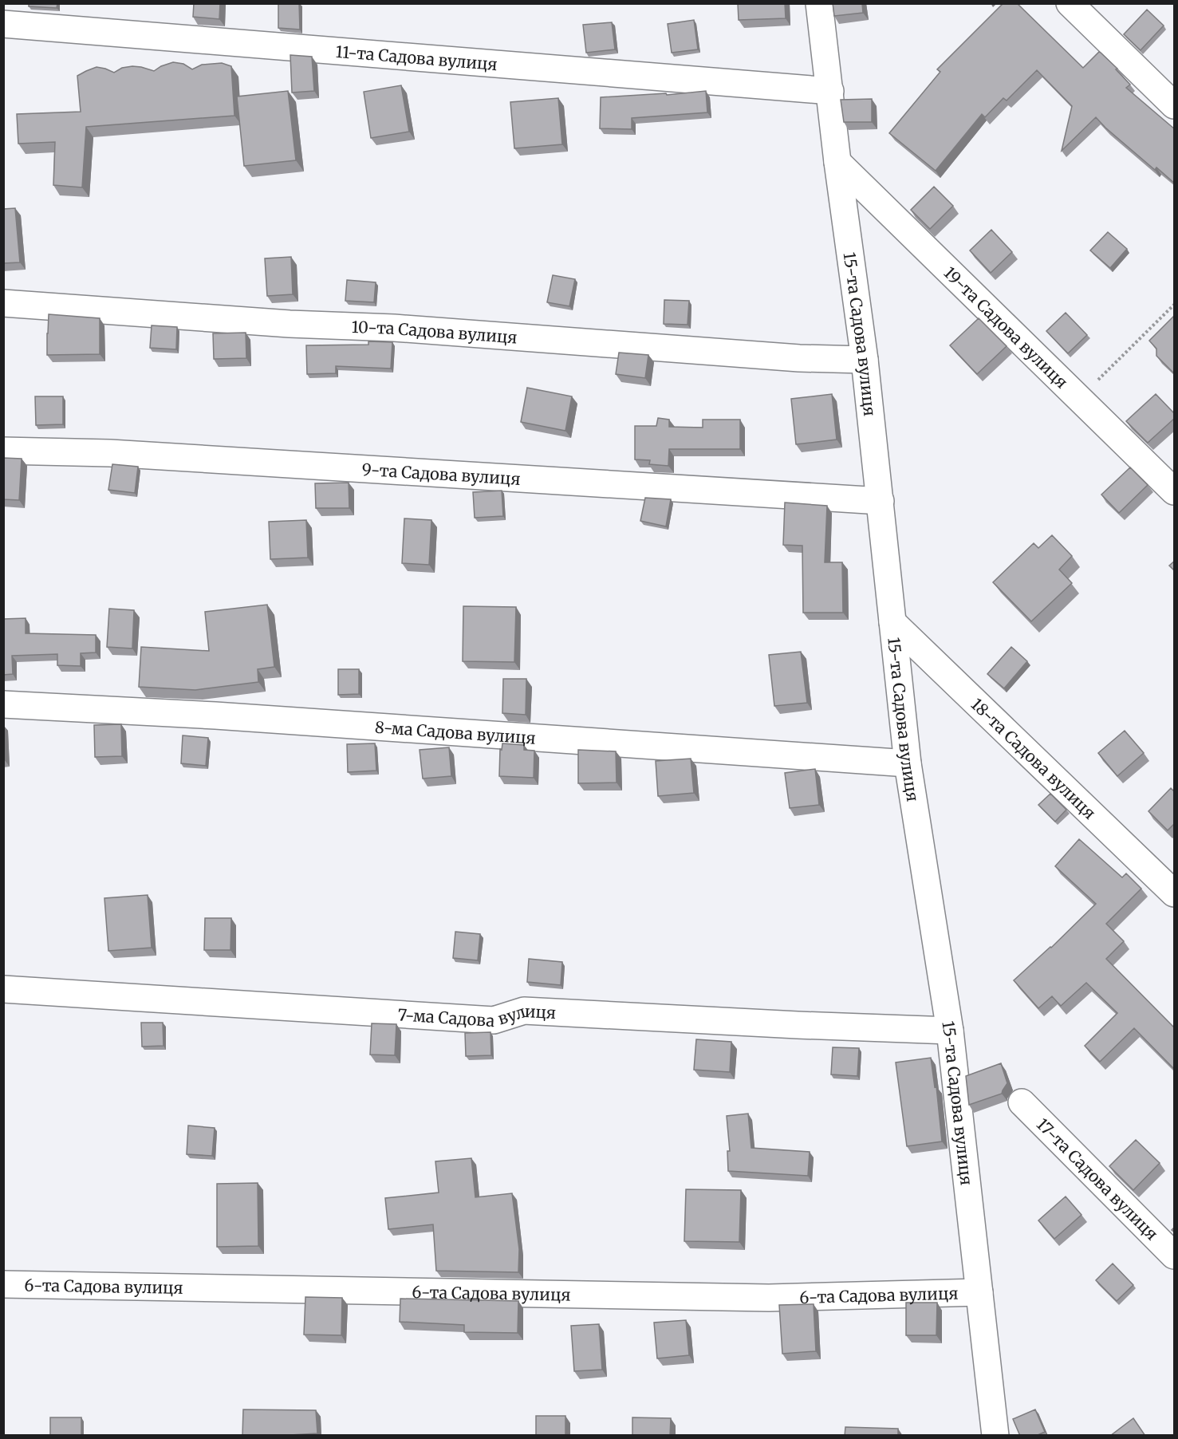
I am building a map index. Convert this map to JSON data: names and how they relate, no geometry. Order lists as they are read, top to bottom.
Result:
{
  "streets": {
    "street": [
      "11-та Садова вулиця",
      "19-та Садова вулиця",
      "10-та Садова вулиця",
      "15-та Садова вулиця",
      "9-та Садова вулиця",
      "8-ма Садова вулиця",
      "18-та Садова вулиця",
      "7-ма Садова вулиця",
      "17-та Садова вулиця",
      "6-та Садова вулиця"
    ]
  },
  "crossings": [
    ["11-та Садова вулиця", "15-та Садова вулиця"],
    ["19-та Садова вулиця", "15-та Садова вулиця"],
    ["10-та Садова вулиця", "15-та Садова вулиця"],
    ["15-та Садова вулиця", "9-та Садова вулиця"],
    ["15-та Садова вулиця", "8-ма Садова вулиця"],
    ["15-та Садова вулиця", "18-та Садова вулиця"],
    ["15-та Садова вулиця", "7-ма Садова вулиця"],
    ["15-та Садова вулиця", "6-та Садова вулиця"]
  ]
}
